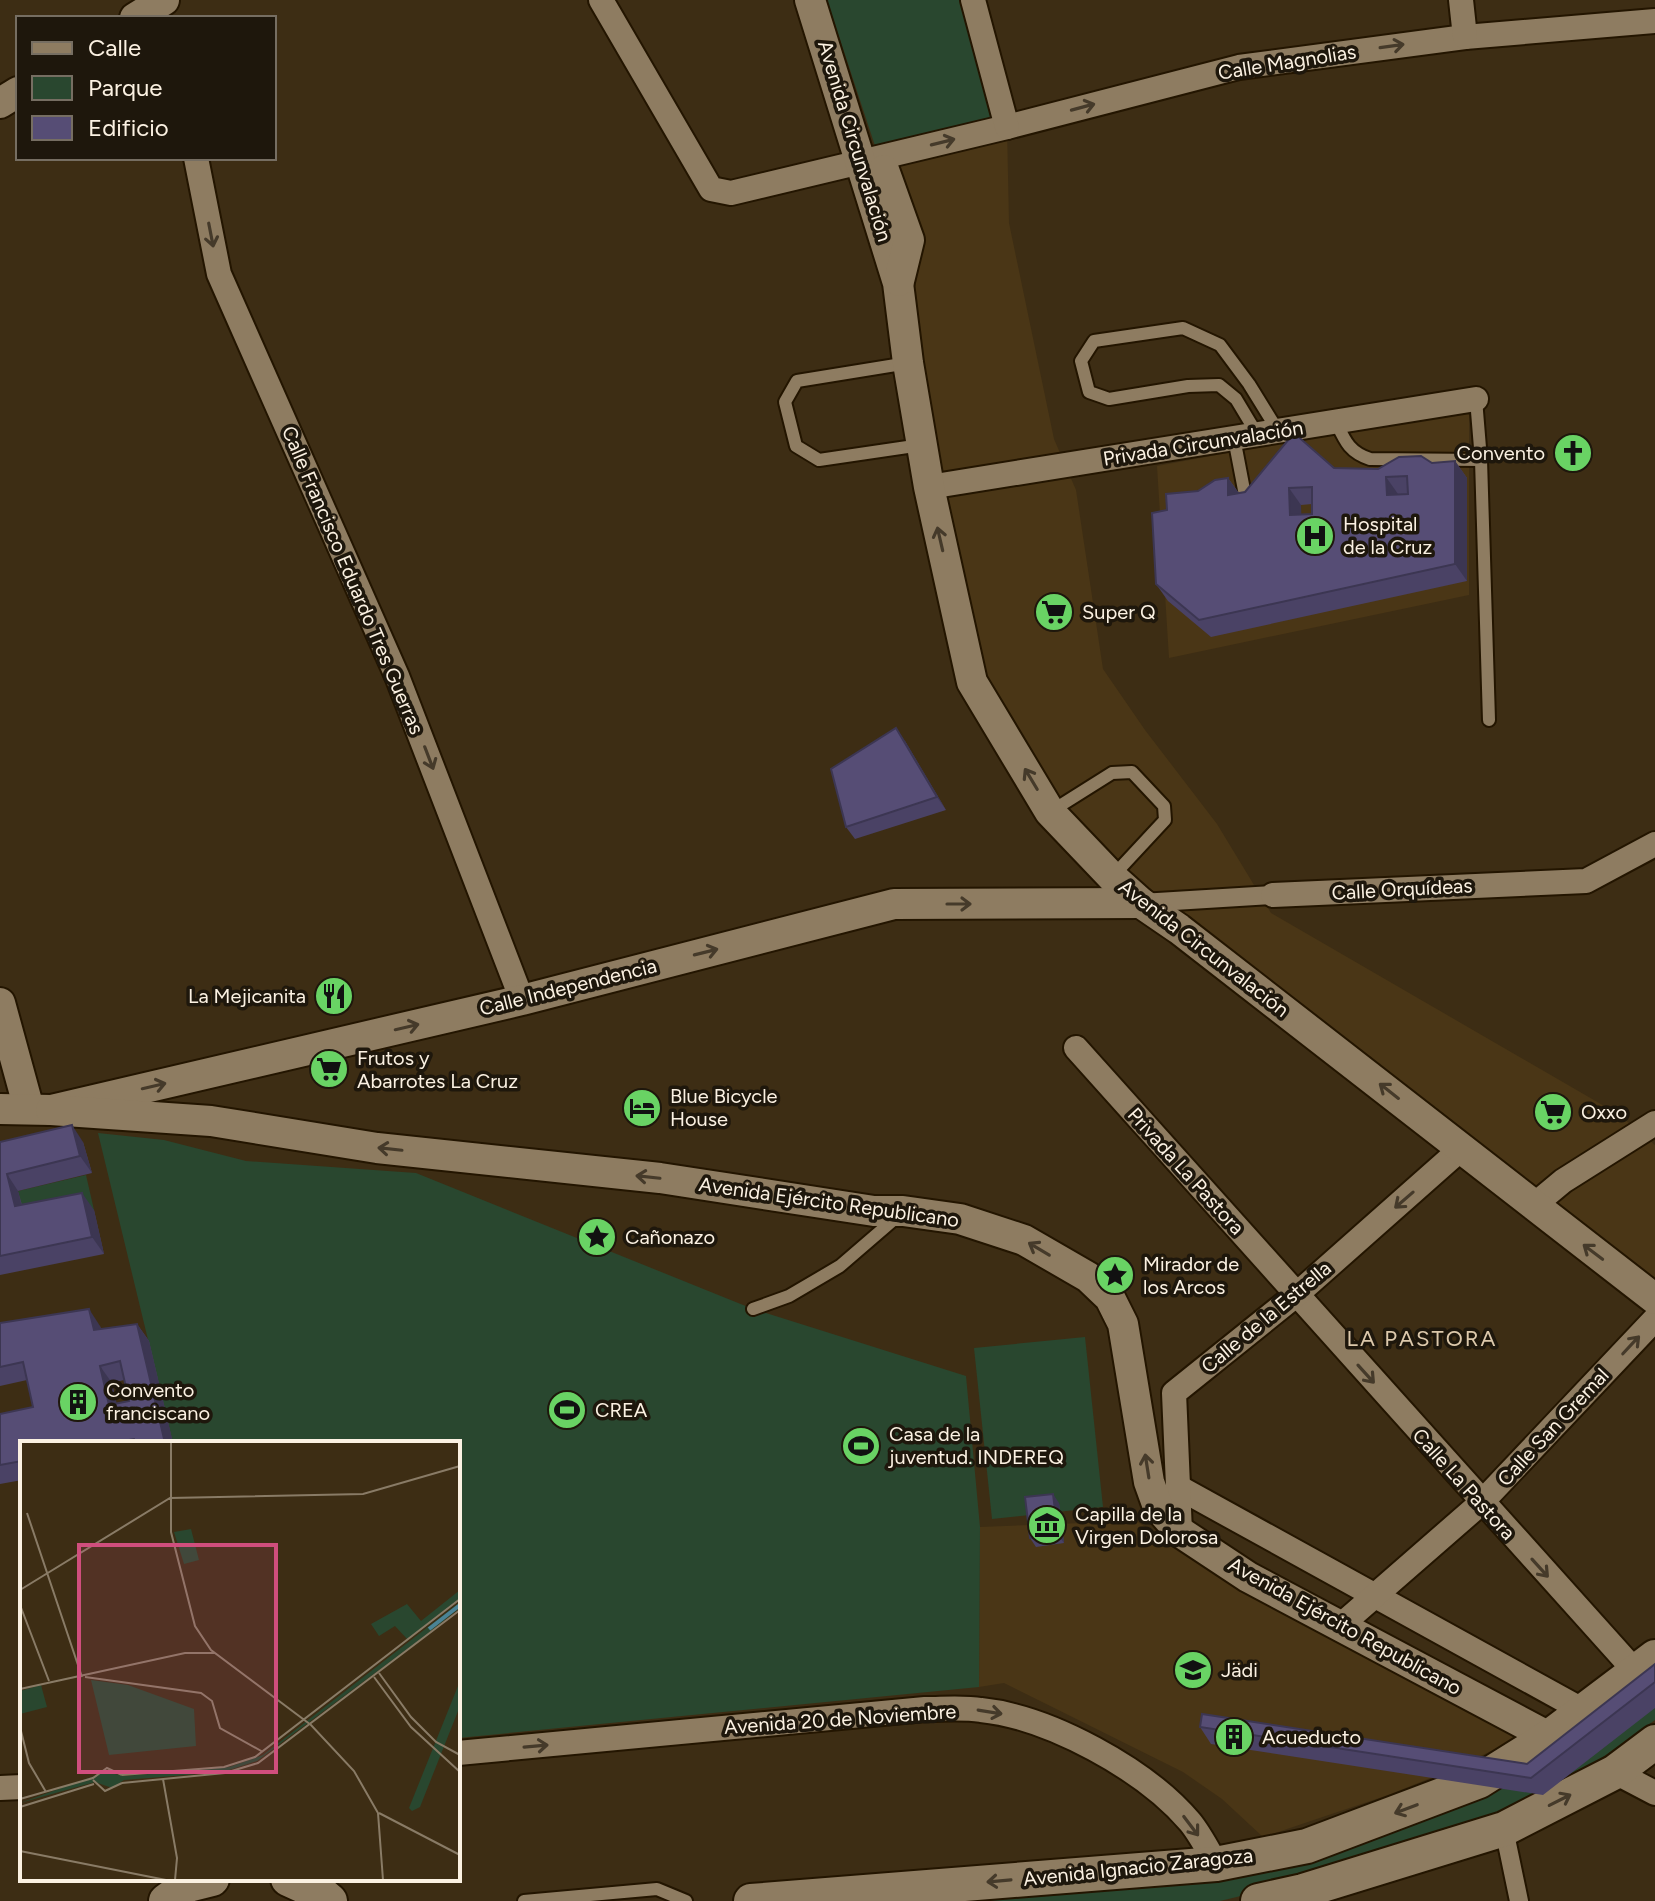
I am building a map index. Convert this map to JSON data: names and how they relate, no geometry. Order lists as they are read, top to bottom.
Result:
{
  "streets": {
    "main road": ["Avenida Ignacio Zaragoza"],
    "street": [
      "Calle Magnolias",
      "Avenida Circunvalación",
      "Privada Circunvalación",
      "Calle Francisco Eduardo Tres Guerras",
      "Calle Orquídeas",
      "Calle Independencia",
      "Privada La Pastora",
      "Avenida Ejército Republicano",
      "Calle de la Estrella",
      "Calle San Gremal",
      "Calle La Pastora",
      "Avenida 20 de Noviembre"
    ]
  },
  "crossings": [
    ["Calle Magnolias", "Avenida Circunvalación"],
    ["Avenida Circunvalación", "Privada Circunvalación"],
    ["Avenida Circunvalación", "Calle Orquídeas"],
    ["Avenida Circunvalación", "Calle Independencia"],
    ["Avenida Circunvalación", "Calle de la Estrella"],
    ["Calle Francisco Eduardo Tres Guerras", "Calle Independencia"],
    ["Calle Orquídeas", "Calle Independencia"],
    ["Calle Independencia", "Avenida Ejército Republicano"],
    ["Privada La Pastora", "Calle de la Estrella"],
    ["Privada La Pastora", "Calle La Pastora"],
    ["Avenida Ejército Republicano", "Calle de la Estrella"],
    ["Avenida Ejército Republicano", "Calle San Gremal"],
    ["Avenida Ejército Republicano", "Avenida Ignacio Zaragoza"],
    ["Calle de la Estrella", "Calle La Pastora"],
    ["Calle San Gremal", "Calle La Pastora"],
    ["Calle La Pastora", "Avenida Ignacio Zaragoza"],
    ["Avenida 20 de Noviembre", "Avenida Ignacio Zaragoza"]
  ],
  "one_way": [
    "Calle Magnolias",
    "Avenida Circunvalación",
    "Calle Francisco Eduardo Tres Guerras",
    "Calle Independencia",
    "Avenida Ejército Republicano",
    "Calle de la Estrella",
    "Calle San Gremal",
    "Avenida 20 de Noviembre"
  ],
  "districts": ["LA PASTORA"],
  "places": {
    "church": ["Convento"],
    "hospital": ["Hospital de la Cruz"],
    "supermarket": ["Super Q", "Frutos y Abarrotes La Cruz", "Oxxo"],
    "restaurant": ["La Mejicanita"],
    "hotel": ["Blue Bicycle House"],
    "place": ["Cañonazo", "Mirador de los Arcos"],
    "building": ["Convento franciscano", "Acueducto"],
    "sports": ["CREA", "Casa de la juventud. INDEREQ"],
    "museum": ["Capilla de la Virgen Dolorosa"],
    "school or university": ["Jädi"]
  },
  "legend": ["Calle", "Parque", "Edificio"]
}
